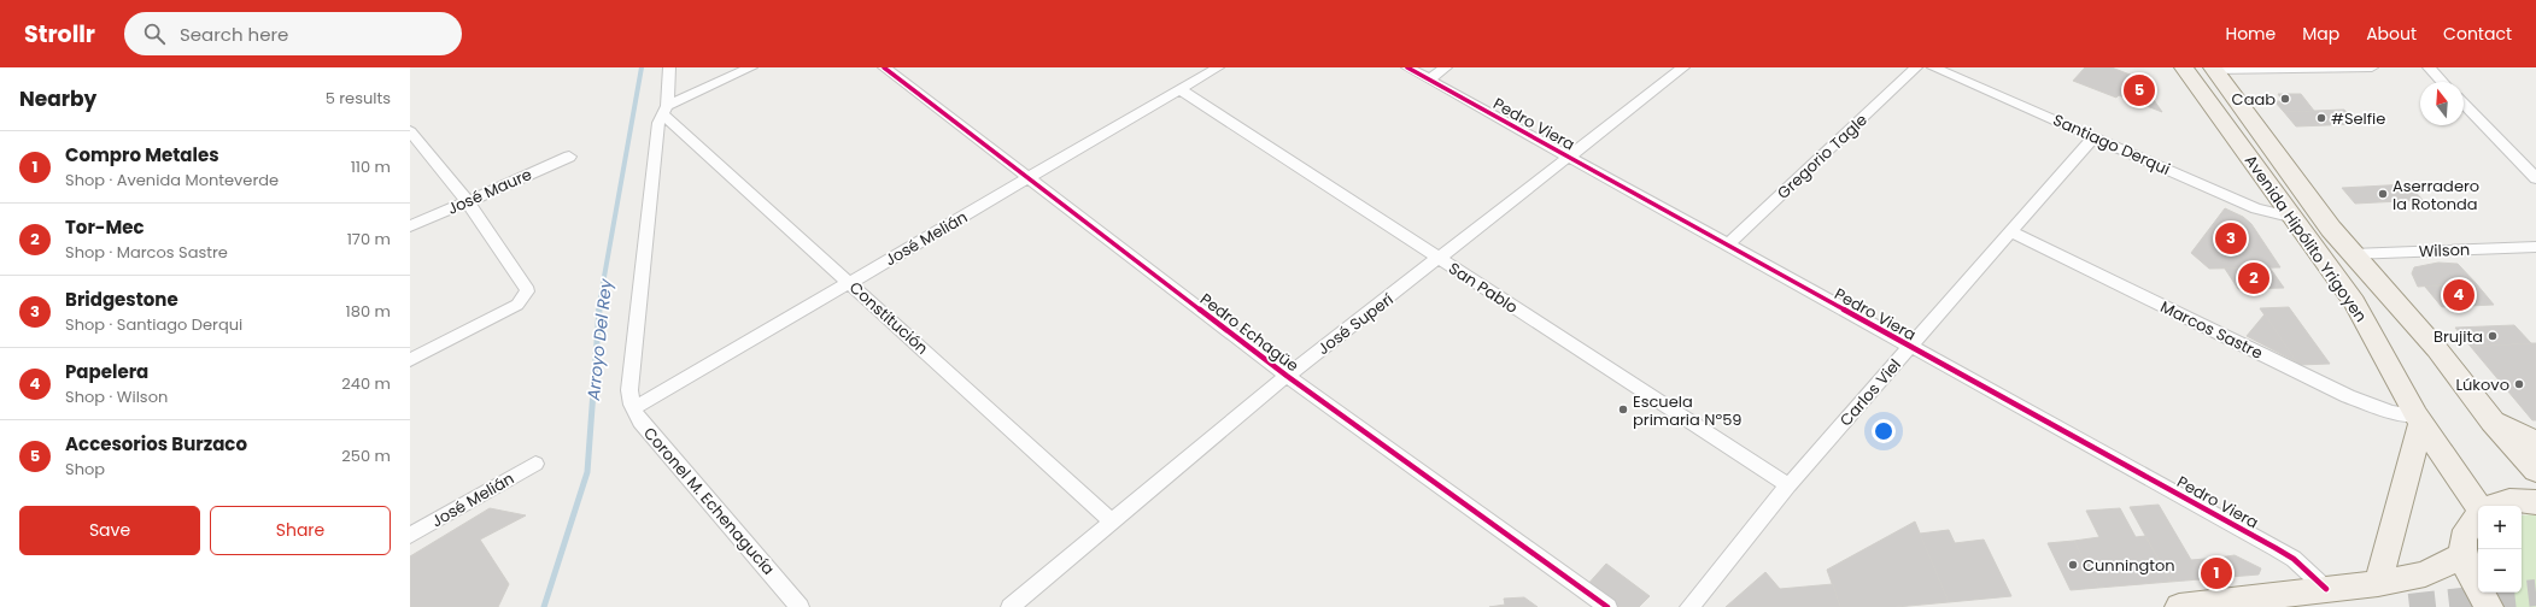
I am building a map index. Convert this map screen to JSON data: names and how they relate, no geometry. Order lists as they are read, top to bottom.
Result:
{
  "streets": {
    "main road": ["Avenida Hipólito Yrigoyen"],
    "street": [
      "Pedro Viera",
      "Santiago Derqui",
      "Gregorio Tagle",
      "José Maure",
      "José Melián",
      "Wilson",
      "San Pablo",
      "Constitución",
      "José Superí",
      "Marcos Sastre",
      "Pedro Echagüe",
      "Carlos Viel",
      "Coronel M. Echenagucía"
    ]
  },
  "crossings": [
    ["Pedro Viera", "Gregorio Tagle"],
    ["Pedro Viera", "José Superí"],
    ["Pedro Viera", "Carlos Viel"],
    ["Santiago Derqui", "Avenida Hipólito Yrigoyen"],
    ["Santiago Derqui", "Carlos Viel"],
    ["José Melián", "San Pablo"],
    ["José Melián", "Constitución"],
    ["José Melián", "Pedro Echagüe"],
    ["José Melián", "Coronel M. Echenagucía"],
    ["Avenida Hipólito Yrigoyen", "Wilson"],
    ["Avenida Hipólito Yrigoyen", "Marcos Sastre"],
    ["San Pablo", "José Superí"],
    ["San Pablo", "Carlos Viel"],
    ["Constitución", "José Superí"],
    ["Constitución", "Coronel M. Echenagucía"],
    ["José Superí", "Pedro Echagüe"],
    ["Marcos Sastre", "Carlos Viel"]
  ],
  "water": ["Arroyo Del Rey"],
  "places": [
    "Caab",
    "#Selfie",
    "Aserradero la Rotonda",
    "Brujita",
    "Lúkovo",
    "Escuela primaria Nº59",
    "Cunnington"
  ],
  "north": "top",
  "page": {
    "header": "Strollr",
    "search": "Search here",
    "nav": [
      "Home",
      "Map",
      "About",
      "Contact"
    ],
    "heading": ["Nearby", "5 results"],
    "pins": [
      "5",
      "3",
      "2",
      "4",
      "1"
    ],
    "list": [
      {
        "mark": "1",
        "name": "Compro Metales",
        "note": "Shop · Avenida Monteverde",
        "value": "110 m"
      },
      {
        "mark": "2",
        "name": "Tor-Mec",
        "note": "Shop · Marcos Sastre",
        "value": "170 m"
      },
      {
        "mark": "3",
        "name": "Bridgestone",
        "note": "Shop · Santiago Derqui",
        "value": "180 m"
      },
      {
        "mark": "4",
        "name": "Papelera",
        "note": "Shop · Wilson",
        "value": "240 m"
      },
      {
        "mark": "5",
        "name": "Accesorios Burzaco",
        "note": "Shop",
        "value": "250 m"
      }
    ],
    "buttons": ["Save", "Share"],
    "map_buttons": ["+", "−"]
  }
}
